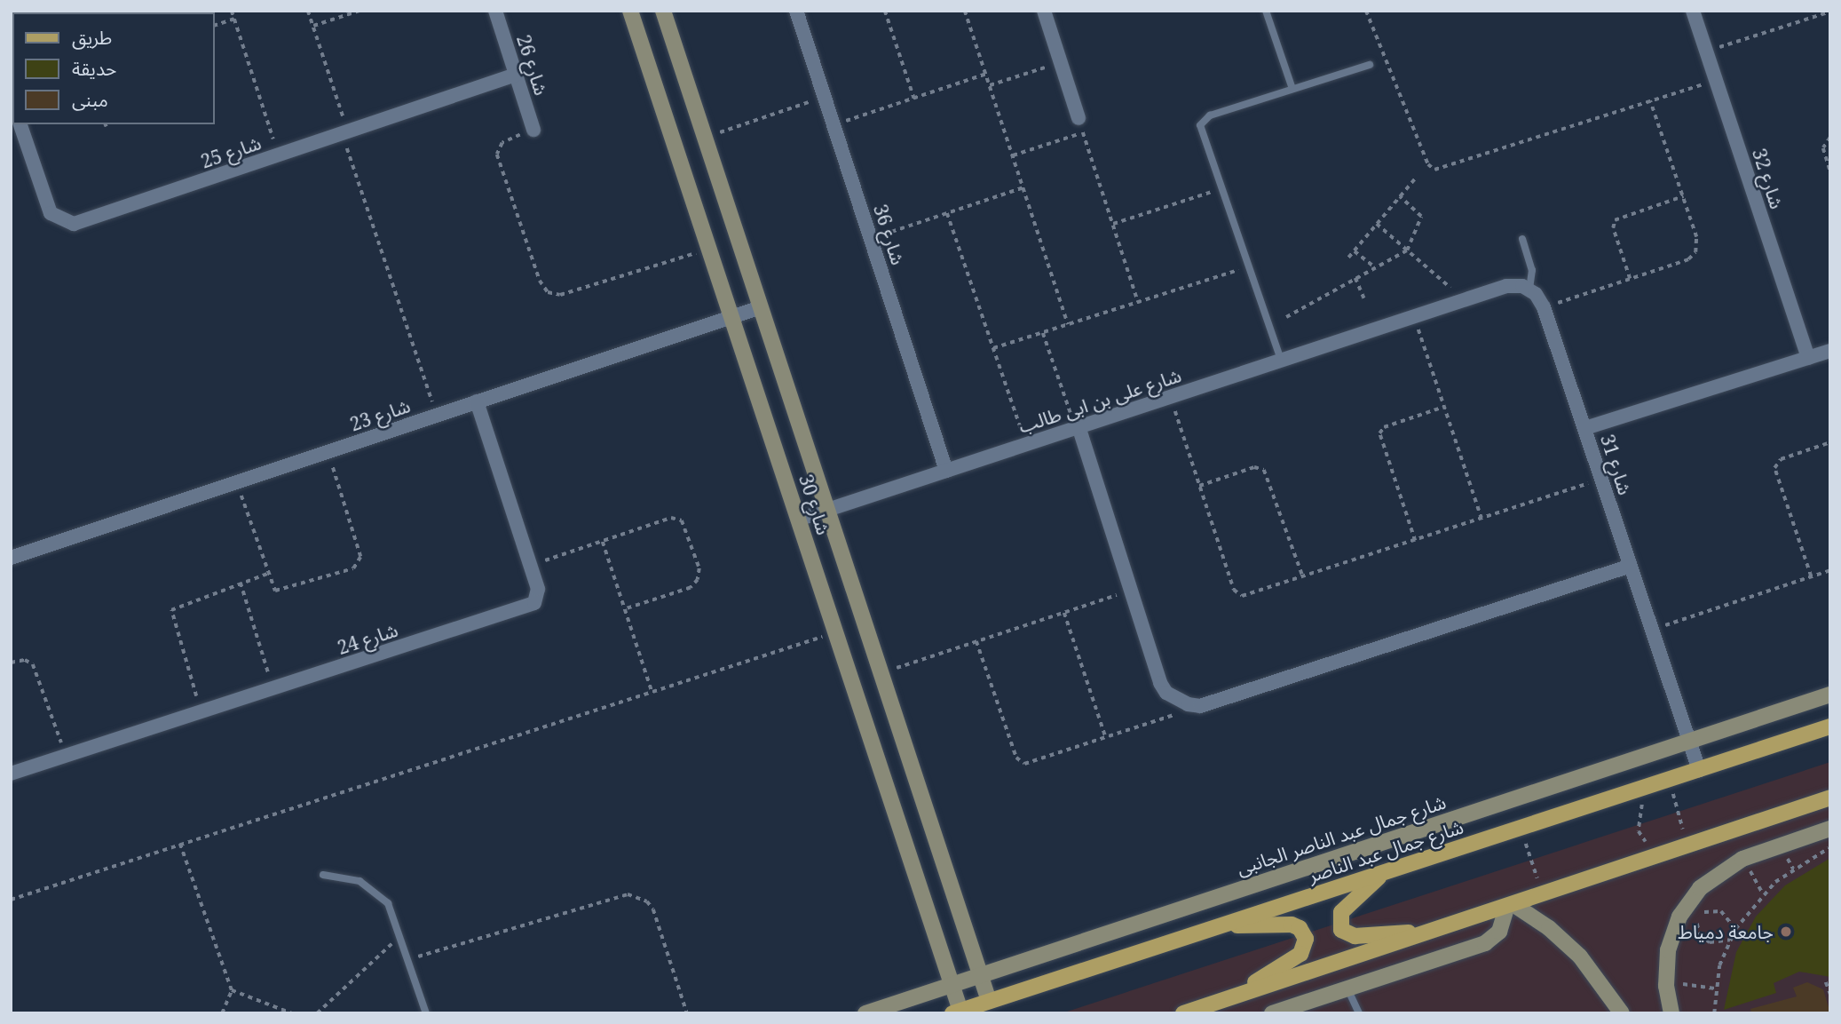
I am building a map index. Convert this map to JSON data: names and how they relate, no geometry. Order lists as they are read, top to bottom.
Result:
{
  "streets": {
    "main road": ["شارع جمال عبد الناصر"],
    "street": [
      "شارع 26",
      "شارع 25",
      "شارع 32",
      "شارع 36",
      "شارع على بن ابى طالب",
      "شارع 23",
      "شارع 31",
      "شارع 30",
      "شارع 24",
      "شارع جمال عبد الناصر الجانبى"
    ]
  },
  "crossings": [
    ["شارع 26", "شارع 25"],
    ["شارع 36", "شارع على بن ابى طالب"],
    ["شارع على بن ابى طالب", "شارع 30"],
    ["شارع 23", "شارع 30"],
    ["شارع 23", "شارع 24"],
    ["شارع 31", "شارع جمال عبد الناصر الجانبى"],
    ["شارع 31", "شارع جمال عبد الناصر"],
    ["شارع 30", "شارع جمال عبد الناصر الجانبى"],
    ["شارع 30", "شارع جمال عبد الناصر"]
  ],
  "places": ["جامعة دمياط"],
  "legend": ["طريق", "حديقة", "مبنى"]
}
